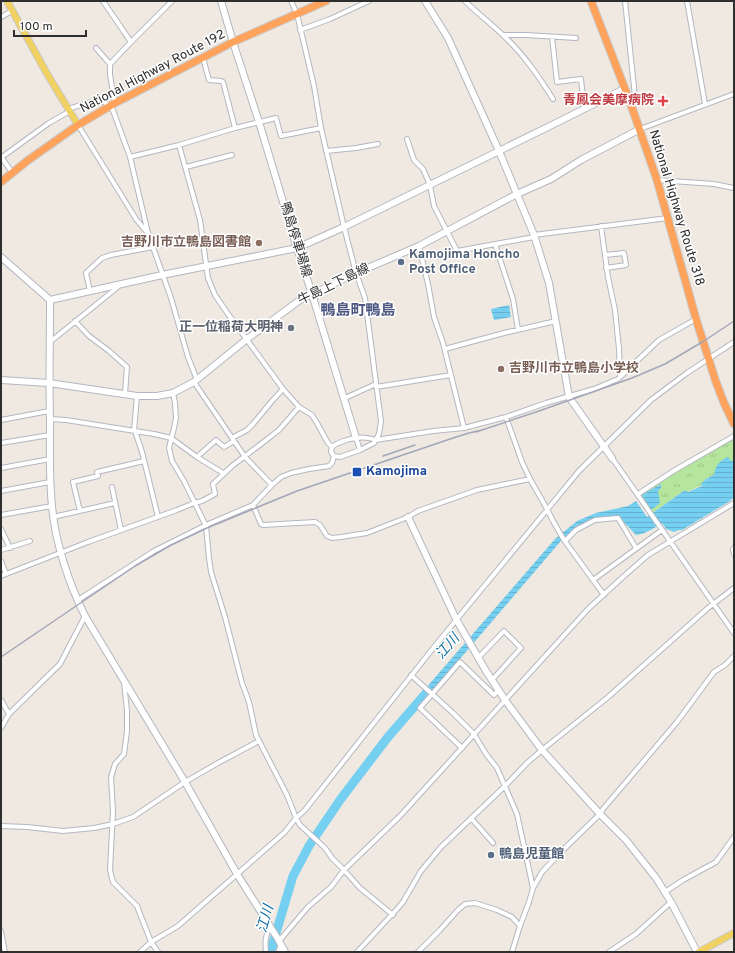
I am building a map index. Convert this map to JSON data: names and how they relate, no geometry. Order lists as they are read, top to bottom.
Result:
{
  "streets": {
    "highway": ["National Highway Route 192", "National Highway Route 318"],
    "street": ["鴨島停車場線", "牛島上下島線"]
  },
  "crossings": [
    ["National Highway Route 192", "鴨島停車場線"],
    ["National Highway Route 318", "牛島上下島線"],
    ["鴨島停車場線", "牛島上下島線"]
  ],
  "districts": ["鴨島町鴨島"],
  "water": ["江川"],
  "places": {
    "health": ["青鳳会美摩病院"],
    "other": [
      "吉野川市立鴨島図書館",
      "Kamojima Honcho Post Office",
      "正一位稲荷大明神",
      "吉野川市立鴨島小学校",
      "鴨島児童館"
    ],
    "transit": ["Kamojima"]
  },
  "scale_bar": "100 m"
}
